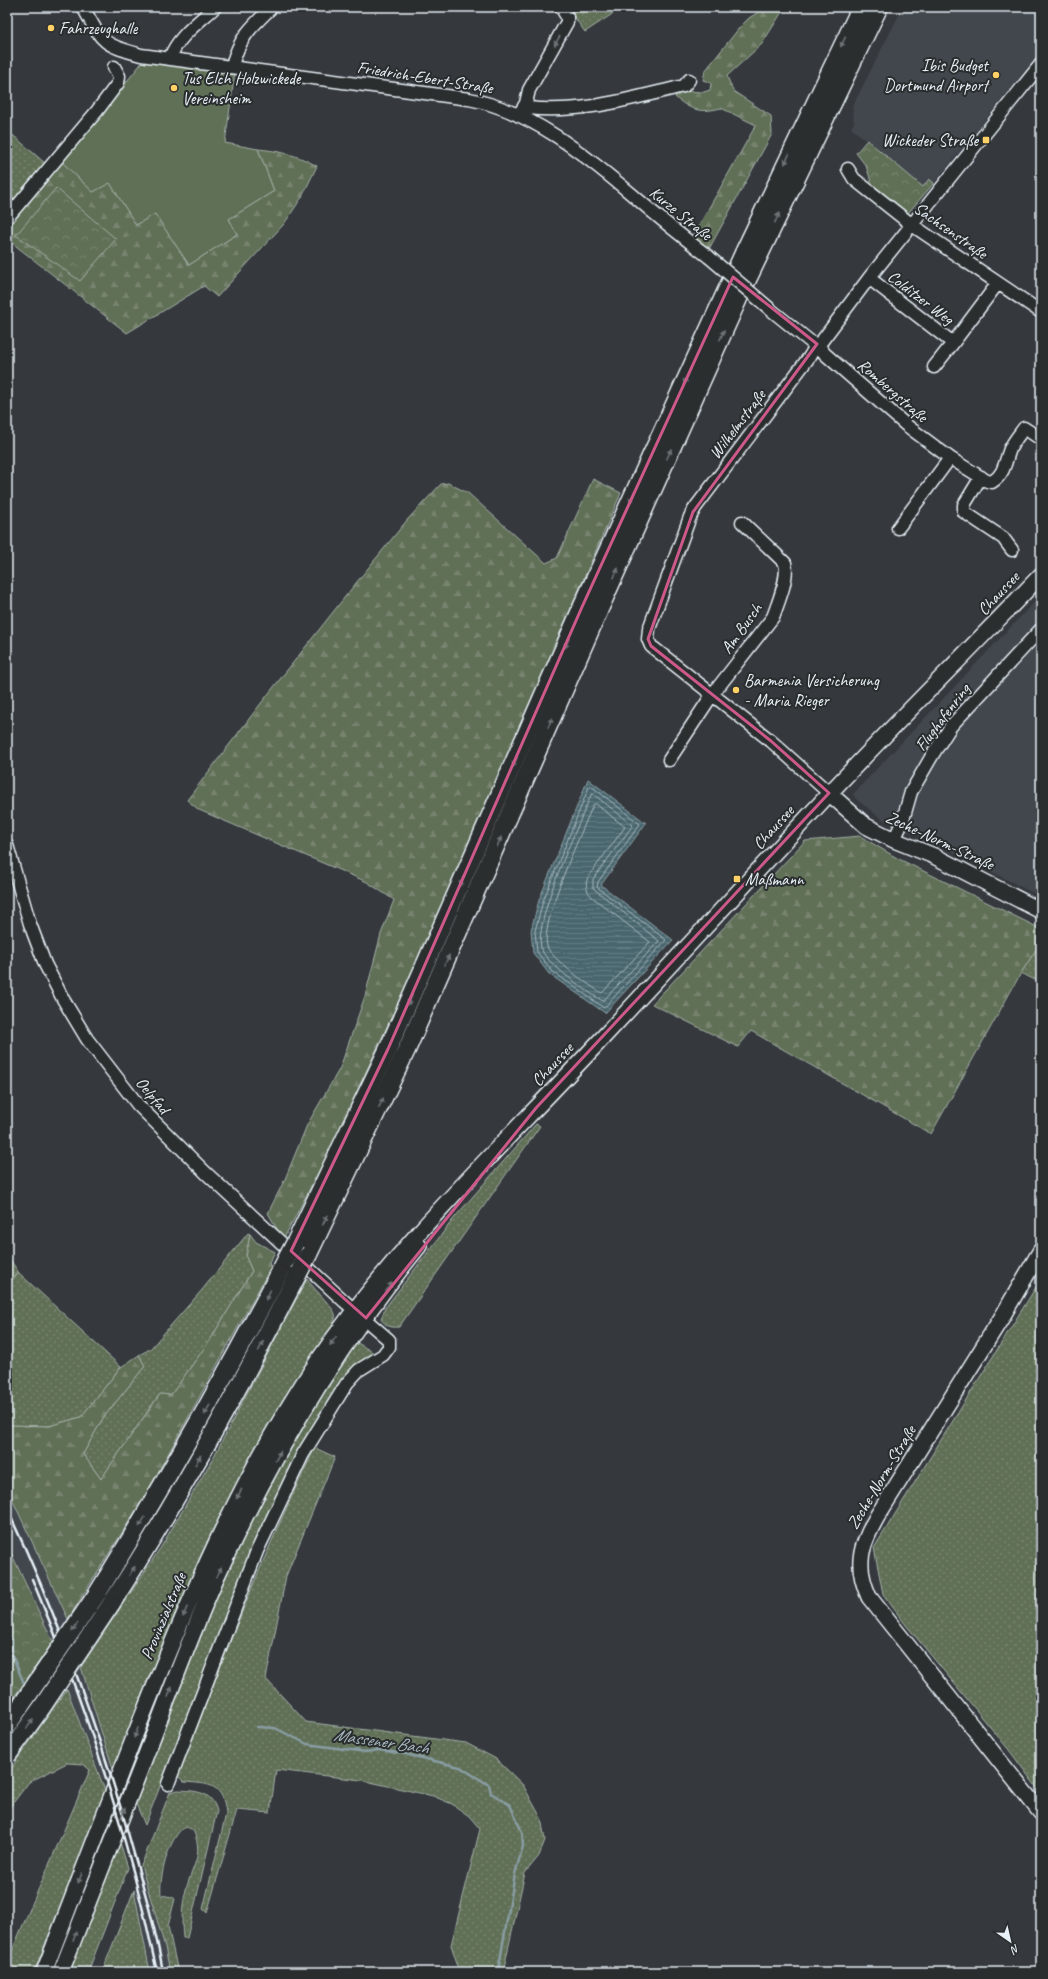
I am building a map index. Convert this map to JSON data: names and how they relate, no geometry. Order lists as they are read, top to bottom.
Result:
{
  "streets": {
    "main road": ["Chaussee", "Zeche-Norm-Straße", "Provinzialstraße"],
    "street": [
      "Friedrich-Ebert-Straße",
      "Kurze Straße",
      "Sachsenstraße",
      "Colditzer Weg",
      "Rombergstraße",
      "Wilhelmstraße",
      "Am Busch",
      "Flughafenring",
      "Oelpfad"
    ]
  },
  "crossings": [
    ["Friedrich-Ebert-Straße", "Kurze Straße"],
    ["Kurze Straße", "Rombergstraße"],
    ["Kurze Straße", "Wilhelmstraße"],
    ["Sachsenstraße", "Colditzer Weg"],
    ["Sachsenstraße", "Wilhelmstraße"],
    ["Colditzer Weg", "Wilhelmstraße"],
    ["Rombergstraße", "Wilhelmstraße"],
    ["Wilhelmstraße", "Chaussee"],
    ["Wilhelmstraße", "Am Busch"],
    ["Wilhelmstraße", "Zeche-Norm-Straße"],
    ["Chaussee", "Zeche-Norm-Straße"],
    ["Chaussee", "Oelpfad"],
    ["Chaussee", "Provinzialstraße"],
    ["Flughafenring", "Zeche-Norm-Straße"],
    ["Oelpfad", "Provinzialstraße"]
  ],
  "water": ["Massener Bach"],
  "places": {
    "other": [
      "Fahrzeughalle",
      "Ibis Budget Dortmund Airport",
      "Tus Elch Holzwickede Vereinsheim",
      "Barmenia Versicherung - Maria Rieger"
    ],
    "transit": ["Wickeder Straße", "Maßmann"]
  },
  "north": "bottom right"
}
